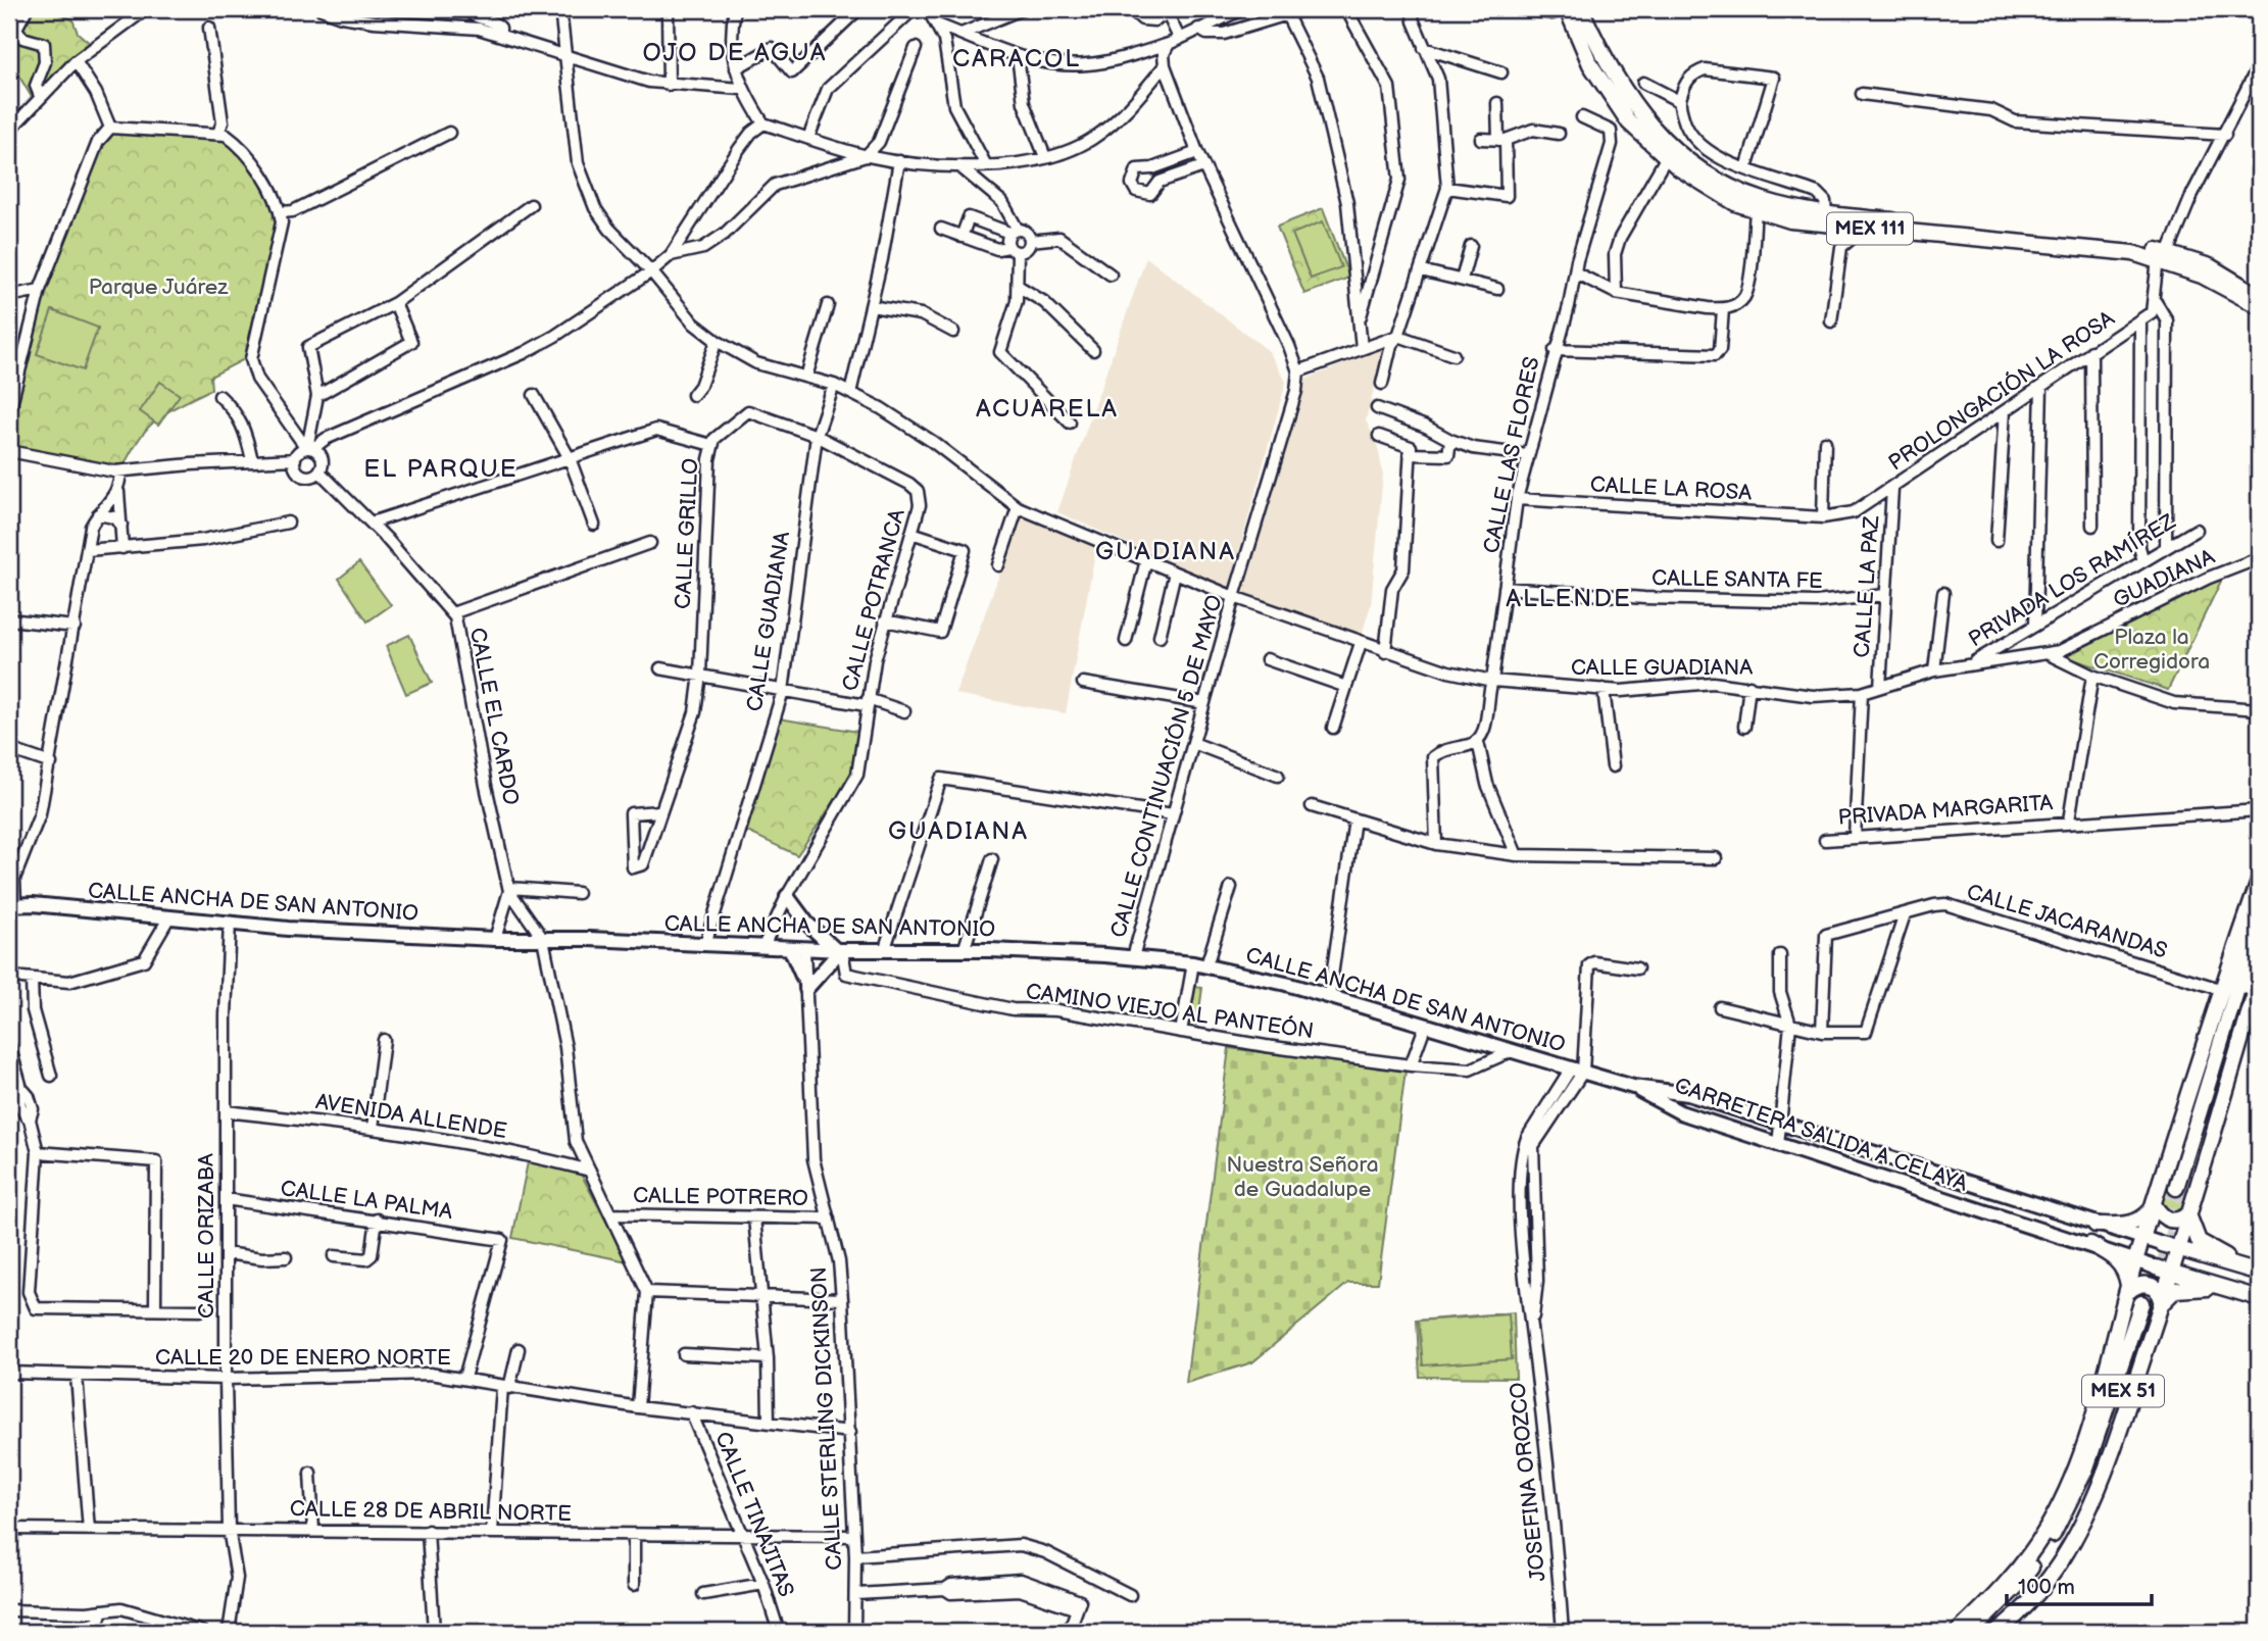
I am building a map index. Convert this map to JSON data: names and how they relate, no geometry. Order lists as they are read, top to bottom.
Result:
{
  "streets": {
    "main road": [
      "MEX 111",
      "CALLE ANCHA DE SAN ANTONIO",
      "CARRETERA SALIDA A CELAYA",
      "MEX 51"
    ],
    "street": [
      "PROLONGACIÓN LA ROSA",
      "CALLE LAS FLORES",
      "CALLE LA ROSA",
      "CALLE GRILLO",
      "GUADIANA",
      "CALLE SANTA FE",
      "PRIVADA LOS RAMÍREZ",
      "CALLE LA PAZ",
      "CALLE POTRANCA",
      "CALLE GUADIANA",
      "CALLE EL CARDO",
      "CALLE CONTINUACIÓN 5 DE MAYO",
      "PRIVADA MARGARITA",
      "CALLE JACARANDAS",
      "CAMINO VIEJO AL PANTEÓN",
      "AVENIDA ALLENDE",
      "CALLE POTRERO",
      "CALLE LA PALMA",
      "CALLE ORIZABA",
      "CALLE 20 DE ENERO NORTE",
      "CALLE STERLING DICKINSON",
      "JOSEFINA OROZCO",
      "CALLE 28 DE ABRIL NORTE",
      "CALLE TINAJITAS"
    ]
  },
  "crossings": [
    ["PROLONGACIÓN LA ROSA", "CALLE LA ROSA"],
    ["PROLONGACIÓN LA ROSA", "CALLE LA PAZ"],
    ["CALLE LAS FLORES", "CALLE LA ROSA"],
    ["CALLE LAS FLORES", "CALLE SANTA FE"],
    ["CALLE LAS FLORES", "CALLE GUADIANA"],
    ["CALLE GRILLO", "CALLE POTRANCA"],
    ["CALLE GRILLO", "CALLE GUADIANA"],
    ["GUADIANA", "CALLE GUADIANA"],
    ["CALLE SANTA FE", "CALLE LA PAZ"],
    ["PRIVADA LOS RAMÍREZ", "CALLE GUADIANA"],
    ["CALLE LA PAZ", "CALLE GUADIANA"],
    ["CALLE POTRANCA", "CALLE GUADIANA"],
    ["CALLE POTRANCA", "CALLE ANCHA DE SAN ANTONIO"],
    ["CALLE GUADIANA", "CALLE CONTINUACIÓN 5 DE MAYO"],
    ["CALLE GUADIANA", "CALLE ANCHA DE SAN ANTONIO"],
    ["CALLE EL CARDO", "CALLE ANCHA DE SAN ANTONIO"],
    ["CALLE CONTINUACIÓN 5 DE MAYO", "CALLE ANCHA DE SAN ANTONIO"],
    ["CALLE ANCHA DE SAN ANTONIO", "CAMINO VIEJO AL PANTEÓN"],
    ["CALLE ANCHA DE SAN ANTONIO", "CARRETERA SALIDA A CELAYA"],
    ["CALLE ANCHA DE SAN ANTONIO", "CALLE ORIZABA"],
    ["CALLE ANCHA DE SAN ANTONIO", "CALLE STERLING DICKINSON"],
    ["CALLE ANCHA DE SAN ANTONIO", "JOSEFINA OROZCO"],
    ["AVENIDA ALLENDE", "CALLE ORIZABA"],
    ["CALLE POTRERO", "CALLE STERLING DICKINSON"],
    ["CALLE LA PALMA", "CALLE ORIZABA"],
    ["CALLE LA PALMA", "CALLE 20 DE ENERO NORTE"],
    ["CALLE ORIZABA", "CALLE 20 DE ENERO NORTE"],
    ["CALLE ORIZABA", "CALLE 28 DE ABRIL NORTE"],
    ["CALLE 20 DE ENERO NORTE", "CALLE STERLING DICKINSON"],
    ["CALLE 20 DE ENERO NORTE", "CALLE TINAJITAS"],
    ["CALLE STERLING DICKINSON", "CALLE 28 DE ABRIL NORTE"],
    ["CALLE 28 DE ABRIL NORTE", "CALLE TINAJITAS"]
  ],
  "districts": [
    "OJO DE AGUA",
    "CARACOL",
    "ACUARELA",
    "EL PARQUE",
    "GUADIANA",
    "ALLENDE",
    "GUADIANA"
  ],
  "parks": ["Parque Juárez", "Plaza la Corregidora", "Nuestra Señora de Guadalupe"],
  "scale_bar": "100 m"
}
